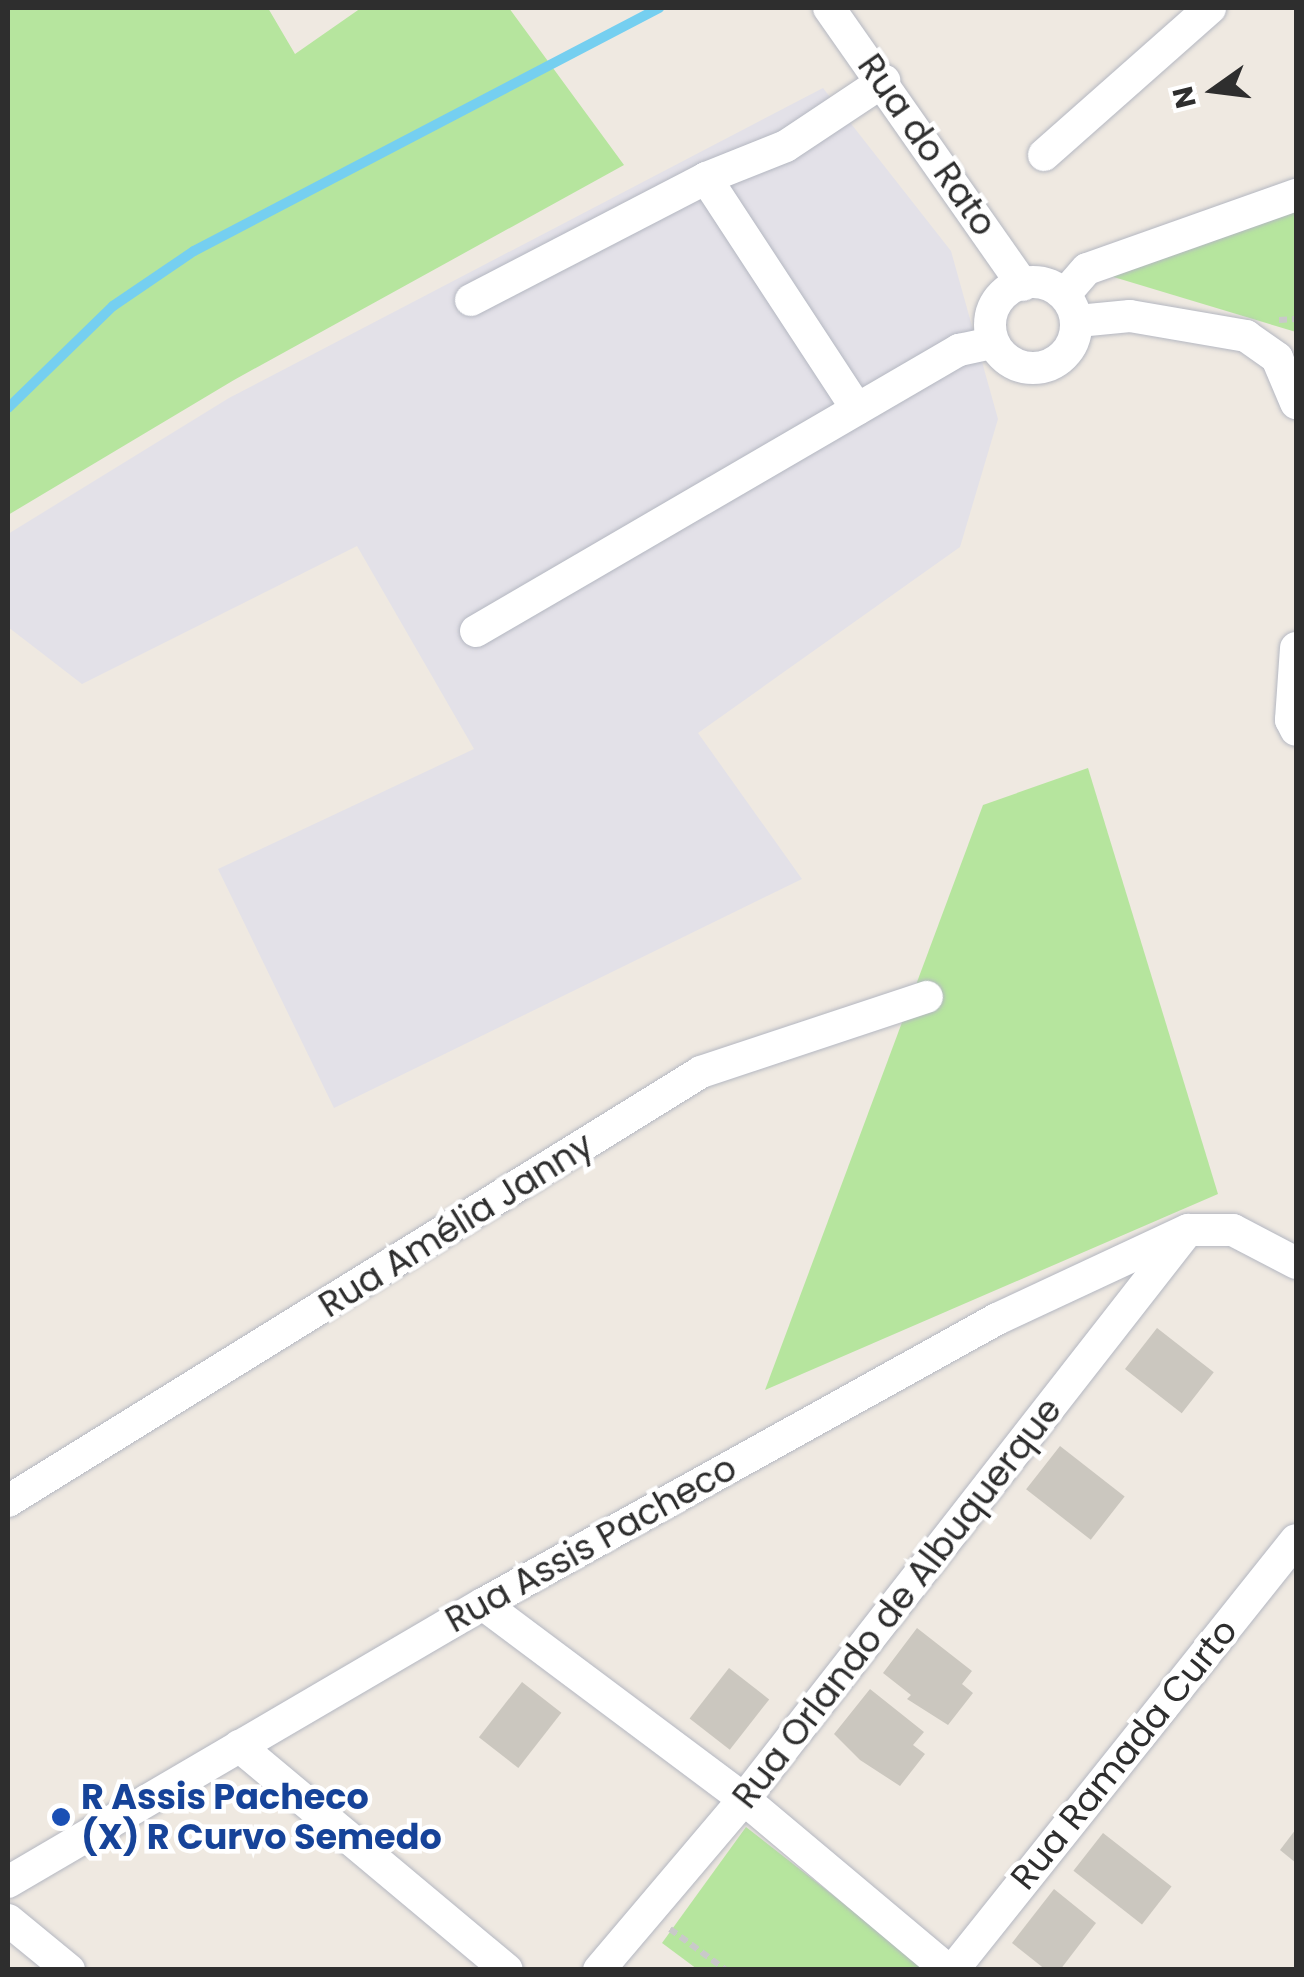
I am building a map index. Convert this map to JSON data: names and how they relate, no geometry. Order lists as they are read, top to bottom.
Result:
{
  "streets": {
    "street": [
      "Rua do Rato",
      "Rua Amélia Janny",
      "Rua Assis Pacheco",
      "Rua Orlando de Albuquerque",
      "Rua Ramada Curto"
    ]
  },
  "crossings": [
    ["Rua Assis Pacheco", "Rua Orlando de Albuquerque"]
  ],
  "places": ["R Assis Pacheco (X) R Curvo Semedo"],
  "north": "left"
}
